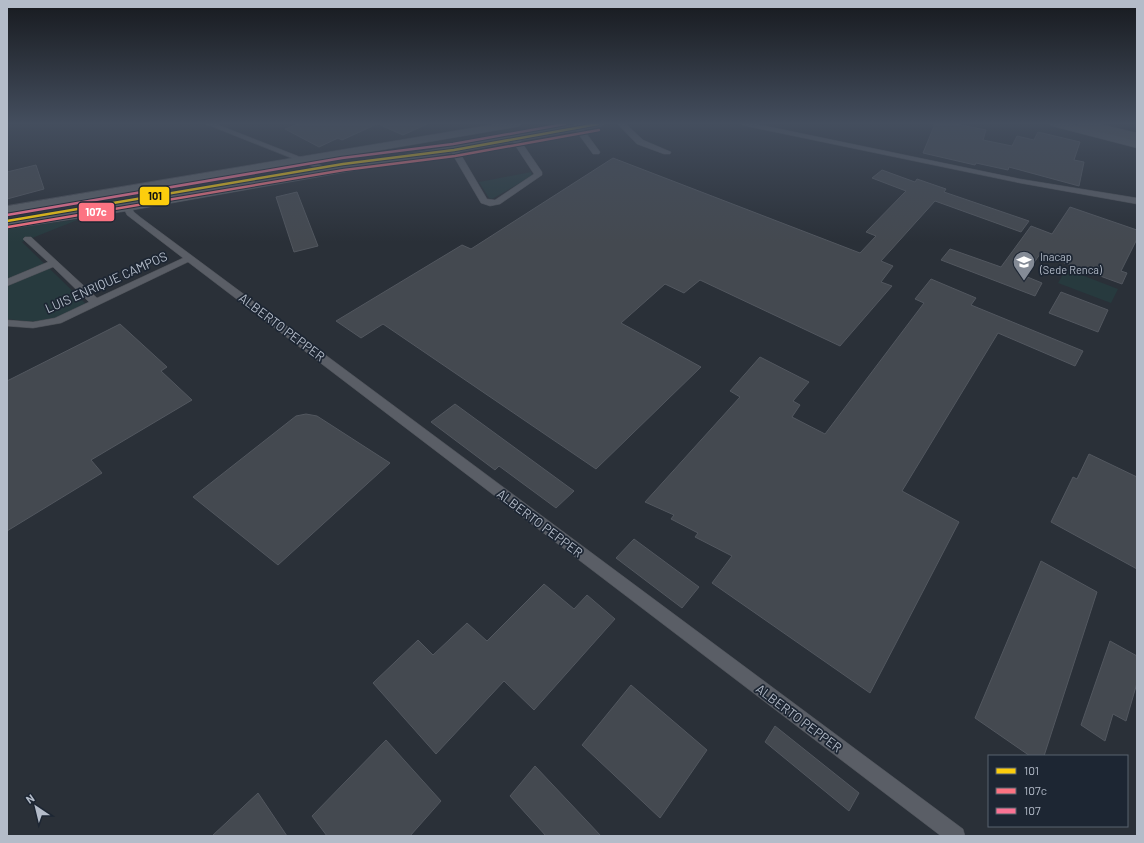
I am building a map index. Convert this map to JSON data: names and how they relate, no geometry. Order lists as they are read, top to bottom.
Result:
{
  "streets": {
    "street": ["LUIS ENRIQUE CAMPOS", "ALBERTO PEPPER"]
  },
  "crossings": [
    ["LUIS ENRIQUE CAMPOS", "ALBERTO PEPPER"]
  ],
  "places": {
    "school or university": ["Inacap (Sede Renca)"]
  },
  "lines": ["transit line 101", "transit line 107c", "transit line 107"],
  "legend": ["101", "107c", "107"],
  "north": "top left"
}
